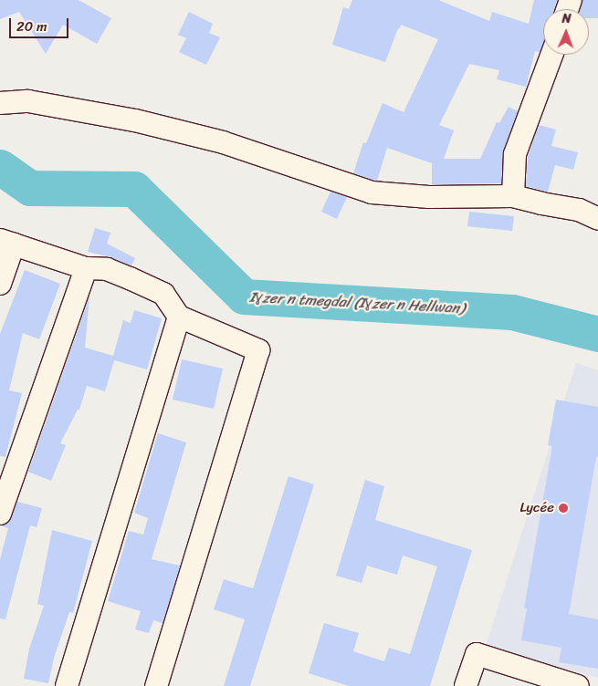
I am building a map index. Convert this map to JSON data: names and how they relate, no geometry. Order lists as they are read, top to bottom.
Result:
{
  "water": ["Iɣzer n tmegdal (Iɣzer n Hellwan)"],
  "places": ["Lycée"],
  "scale_bar": "20 m",
  "north": "top"
}
